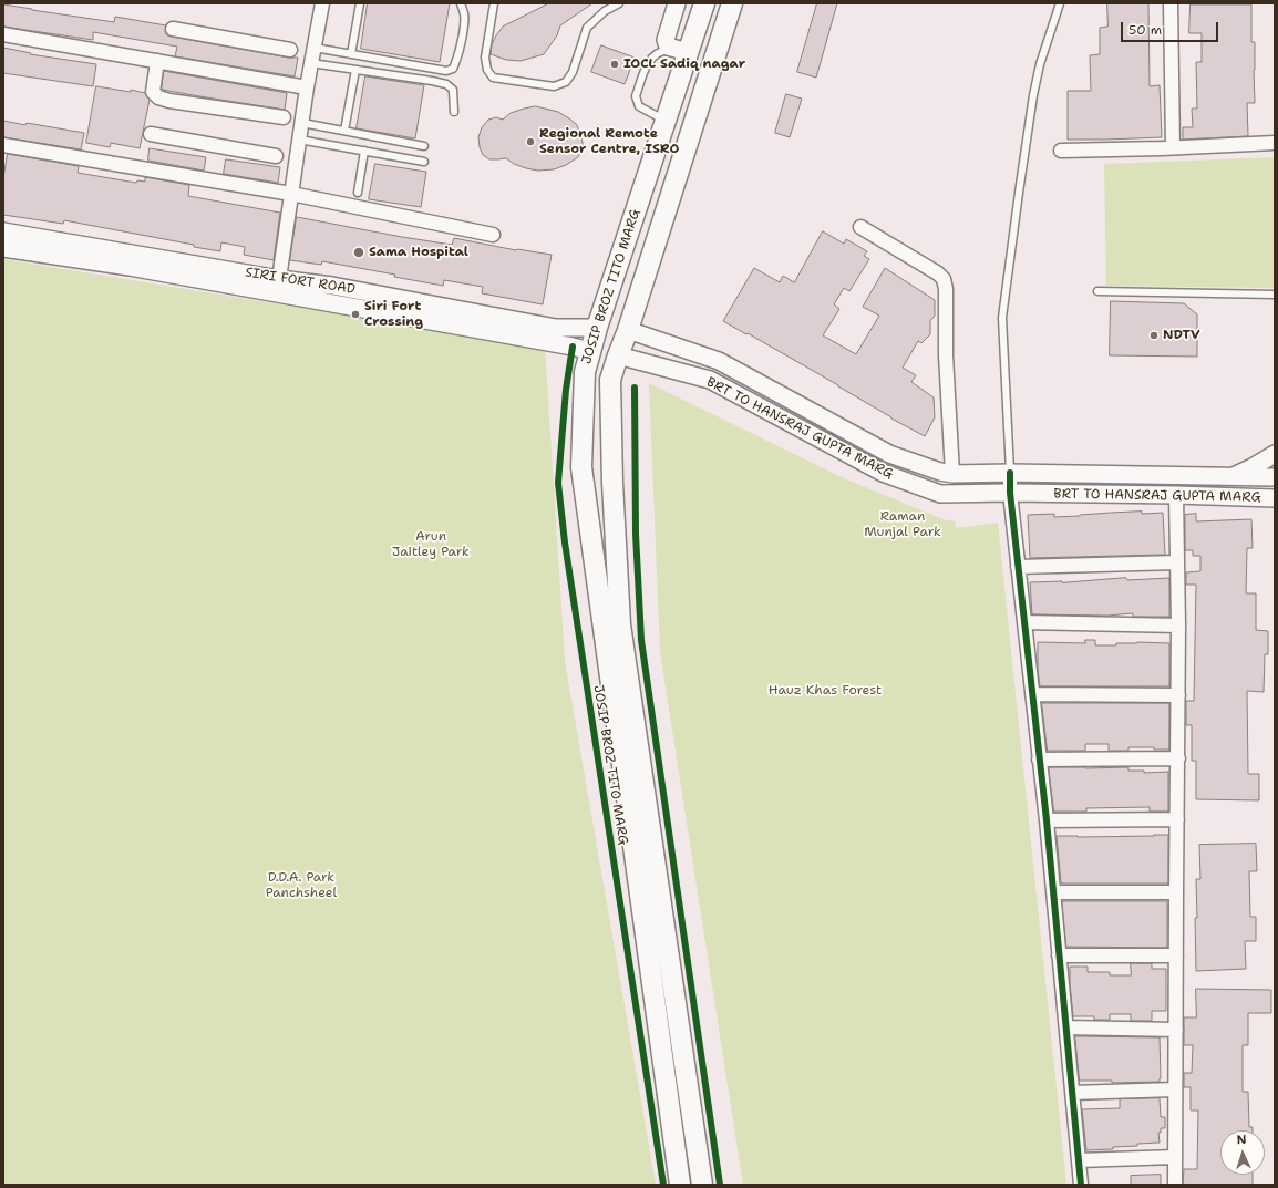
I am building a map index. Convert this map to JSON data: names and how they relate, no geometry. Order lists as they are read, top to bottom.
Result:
{
  "streets": {
    "main road": ["JOSIP BROZ TITO MARG"],
    "street": ["SIRI FORT ROAD", "BRT TO HANSRAJ GUPTA MARG"]
  },
  "crossings": [
    ["SIRI FORT ROAD", "JOSIP BROZ TITO MARG"],
    ["JOSIP BROZ TITO MARG", "BRT TO HANSRAJ GUPTA MARG"]
  ],
  "parks": [
    "Raman Munjal Park",
    "Arun Jaitley Park",
    "Hauz Khas Forest",
    "D.D.A. Park Panchsheel"
  ],
  "places": [
    "IOCL Sadiq nagar",
    "Regional Remote Sensor Centre, ISRO",
    "Sama Hospital",
    "Siri Fort Crossing",
    "NDTV"
  ],
  "scale_bar": "50 m",
  "north": "top"
}
